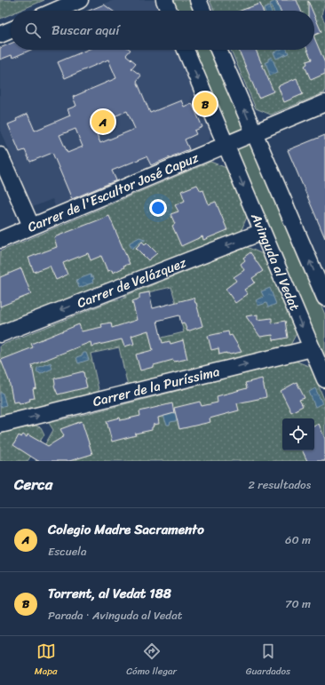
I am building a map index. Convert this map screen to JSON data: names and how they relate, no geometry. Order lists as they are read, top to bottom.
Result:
{
  "streets": {
    "street": [
      "Carrer de l'Escultor José Capuz",
      "Avinguda al Vedat",
      "Carrer de Velázquez",
      "Carrer de la Puríssima"
    ]
  },
  "crossings": [
    ["Carrer de l'Escultor José Capuz", "Avinguda al Vedat"],
    ["Avinguda al Vedat", "Carrer de Velázquez"],
    ["Avinguda al Vedat", "Carrer de la Puríssima"]
  ],
  "one_way": ["Carrer de Velázquez", "Carrer de la Puríssima"],
  "page": {
    "search": "Buscar aquí",
    "pins": ["B", "A"],
    "heading": ["Cerca", "2 resultados"],
    "list": [
      {
        "mark": "A",
        "name": "Colegio Madre Sacramento",
        "note": "Escuela",
        "value": "60 m"
      },
      {
        "mark": "B",
        "name": "Torrent, al Vedat 188",
        "note": "Parada · Avinguda al Vedat",
        "value": "70 m"
      }
    ],
    "nav": ["Mapa", "Cómo llegar", "Guardados"]
  }
}
